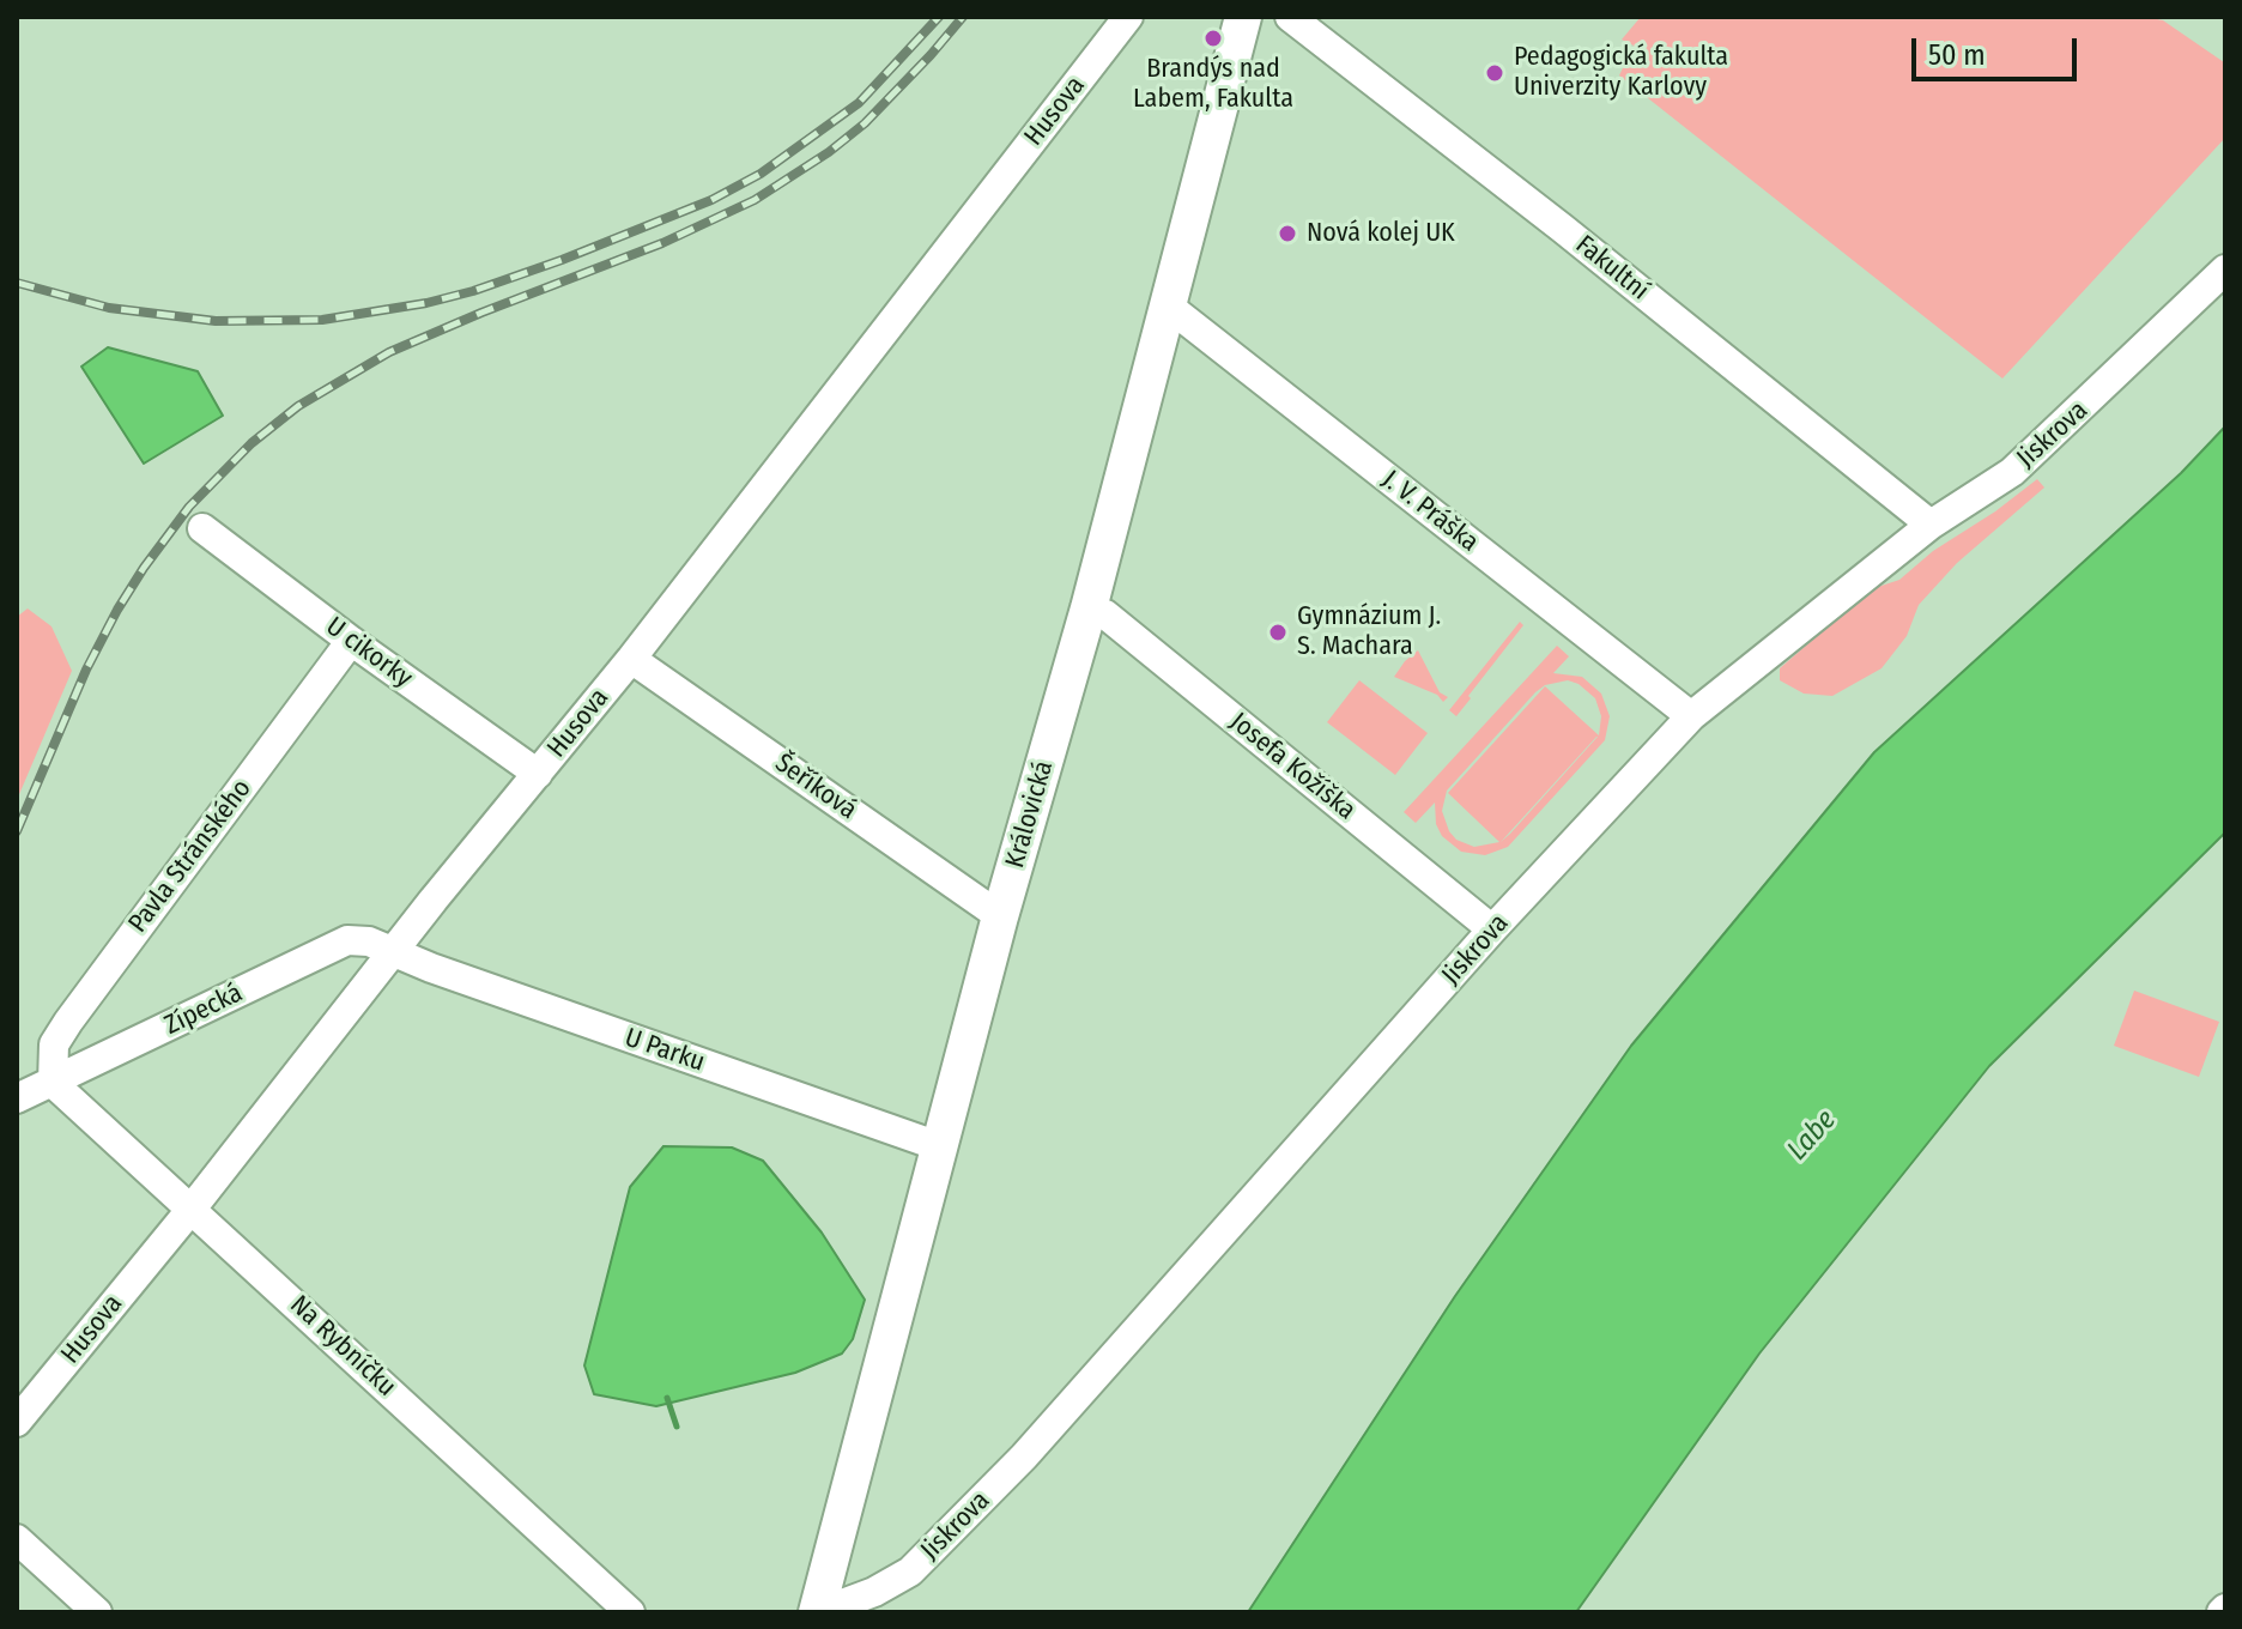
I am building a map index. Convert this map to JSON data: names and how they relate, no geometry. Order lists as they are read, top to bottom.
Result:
{
  "streets": {
    "main road": ["Královická"],
    "street": [
      "Husova",
      "Fakultní",
      "Jiskrova",
      "J. V. Práška",
      "U cikorky",
      "Josefa Kožíška",
      "Šeříková",
      "Pavla Stránského",
      "Zípecká",
      "U Parku",
      "Na Rybníčku"
    ]
  },
  "crossings": [
    ["Husova", "U cikorky"],
    ["Husova", "Šeříková"],
    ["Husova", "Zípecká"],
    ["Husova", "U Parku"],
    ["Husova", "Na Rybníčku"],
    ["Fakultní", "Jiskrova"],
    ["Jiskrova", "J. V. Práška"],
    ["Jiskrova", "Josefa Kožíška"],
    ["Jiskrova", "Královická"],
    ["J. V. Práška", "Královická"],
    ["U cikorky", "Pavla Stránského"],
    ["Josefa Kožíška", "Královická"],
    ["Šeříková", "Královická"],
    ["Královická", "U Parku"],
    ["Pavla Stránského", "Zípecká"],
    ["Pavla Stránského", "Na Rybníčku"],
    ["Zípecká", "U Parku"],
    ["Zípecká", "Na Rybníčku"]
  ],
  "water": ["Labe"],
  "places": [
    "Brandýs nad Labem, Fakulta",
    "Pedagogická fakulta Univerzity Karlovy",
    "Nová kolej UK",
    "Gymnázium J. S. Machara"
  ],
  "scale_bar": "50 m"
}
